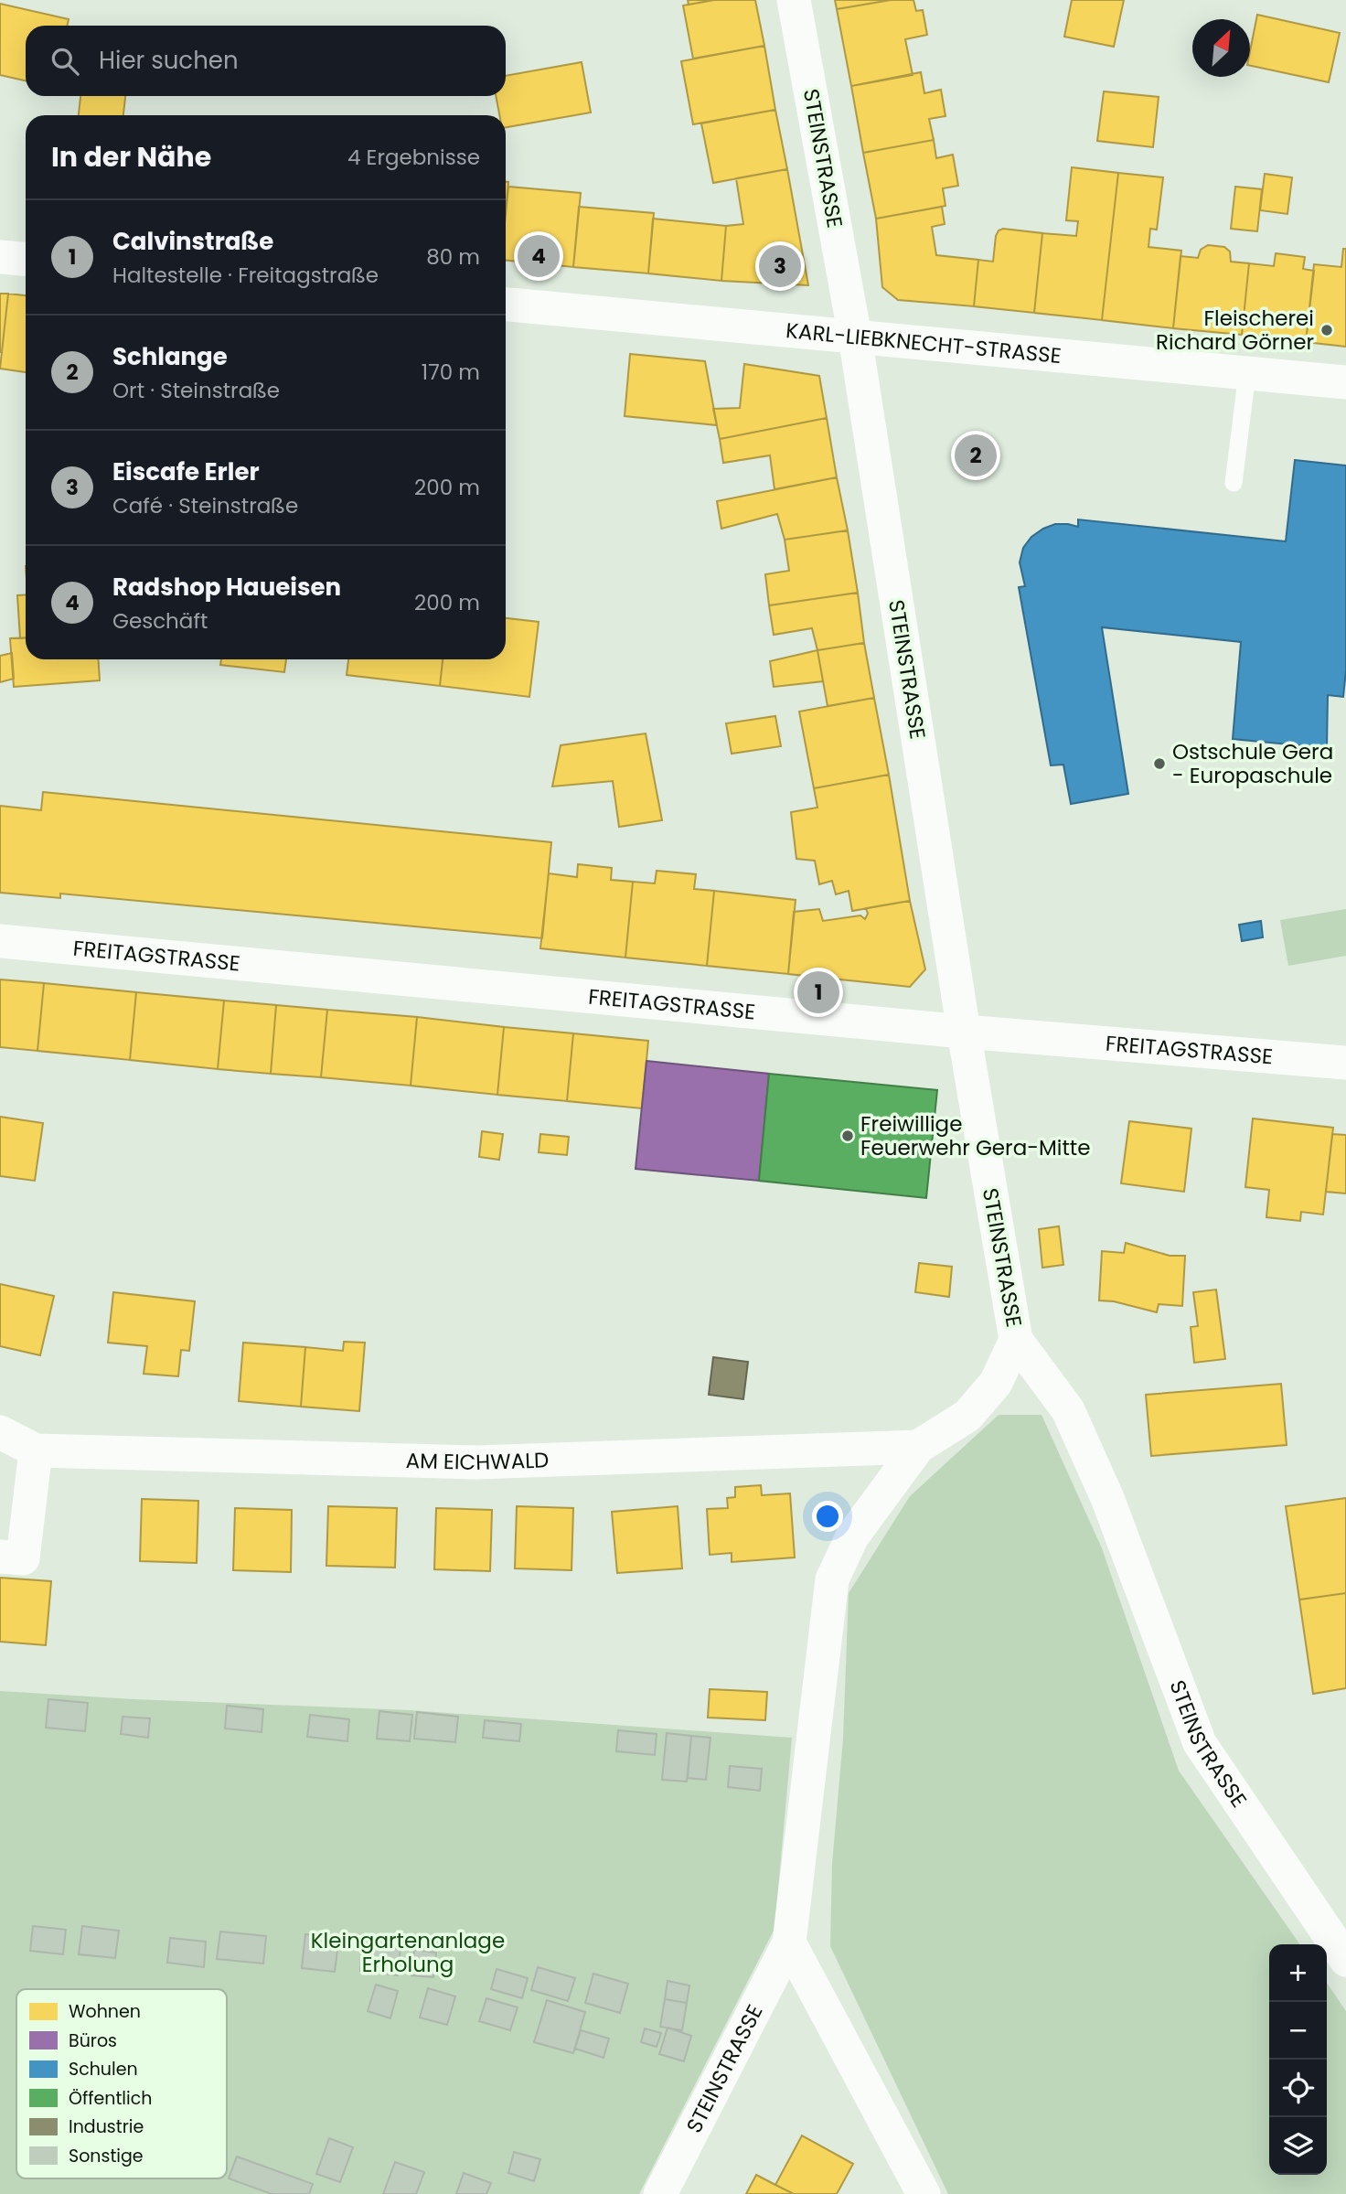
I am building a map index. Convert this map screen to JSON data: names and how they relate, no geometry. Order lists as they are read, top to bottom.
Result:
{
  "streets": {
    "street": [
      "STEINSTRASSE",
      "KARL-LIEBKNECHT-STRASSE",
      "FREITAGSTRASSE",
      "AM EICHWALD"
    ]
  },
  "crossings": [
    ["STEINSTRASSE", "KARL-LIEBKNECHT-STRASSE"],
    ["STEINSTRASSE", "FREITAGSTRASSE"],
    ["STEINSTRASSE", "AM EICHWALD"]
  ],
  "parks": ["Kleingartenanlage Erholung"],
  "places": ["Fleischerei Richard Görner", "Ostschule Gera - Europaschule", "Freiwillige Feuerwehr Gera-Mitte"],
  "legend": [
    "Wohnen",
    "Büros",
    "Schulen",
    "Öffentlich",
    "Industrie",
    "Sonstige"
  ],
  "north": "top right",
  "page": {
    "search": "Hier suchen",
    "heading": ["In der Nähe", "4 Ergebnisse"],
    "list": [
      {
        "mark": "1",
        "name": "Calvinstraße",
        "note": "Haltestelle · Freitagstraße",
        "value": "80 m"
      },
      {
        "mark": "2",
        "name": "Schlange",
        "note": "Ort · Steinstraße",
        "value": "170 m"
      },
      {
        "mark": "3",
        "name": "Eiscafe Erler",
        "note": "Café · Steinstraße",
        "value": "200 m"
      },
      {
        "mark": "4",
        "name": "Radshop Haueisen",
        "note": "Geschäft",
        "value": "200 m"
      }
    ],
    "pins": [
      "4",
      "3",
      "2",
      "1"
    ],
    "map_buttons": ["+", "−"]
  }
}
